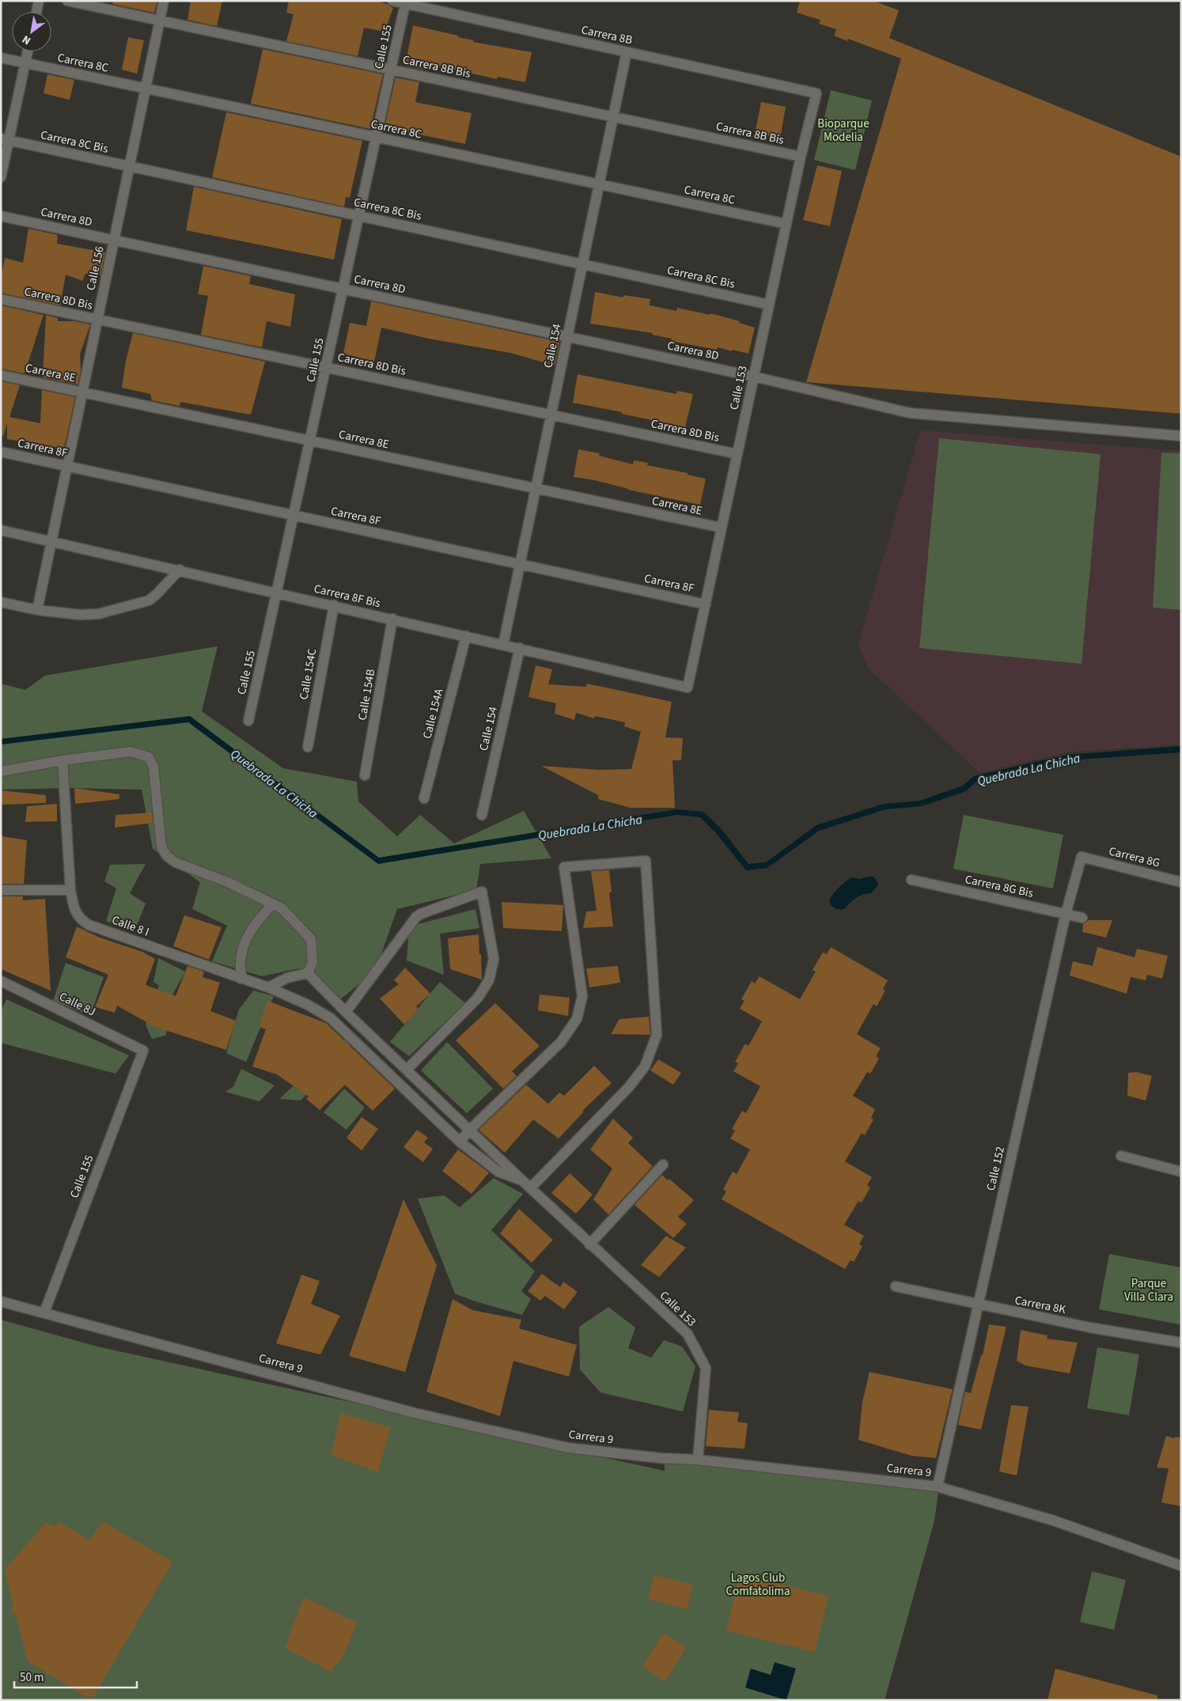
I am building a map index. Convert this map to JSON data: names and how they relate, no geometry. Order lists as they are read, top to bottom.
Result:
{
  "streets": {
    "street": [
      "Carrera 8B",
      "Calle 155",
      "Carrera 8C",
      "Carrera 8B Bis",
      "Carrera 8C Bis",
      "Carrera 8D",
      "Calle 156",
      "Carrera 8D Bis",
      "Calle 154",
      "Carrera 8E",
      "Calle 153",
      "Carrera 8F",
      "Carrera 8F Bis",
      "Calle 154C",
      "Calle 154B",
      "Calle 154A",
      "Carrera 8G",
      "Carrera 8G Bis",
      "Calle 8 I",
      "Calle 8J",
      "Calle 152",
      "Carrera 8K",
      "Carrera 9"
    ]
  },
  "crossings": [
    ["Carrera 8B", "Calle 155"],
    ["Carrera 8B", "Calle 154"],
    ["Carrera 8B", "Calle 153"],
    ["Calle 155", "Carrera 8C"],
    ["Calle 155", "Carrera 8B Bis"],
    ["Calle 155", "Carrera 8C Bis"],
    ["Calle 155", "Carrera 8D"],
    ["Calle 155", "Carrera 8D Bis"],
    ["Calle 155", "Carrera 8E"],
    ["Calle 155", "Carrera 8F"],
    ["Calle 155", "Carrera 8F Bis"],
    ["Calle 155", "Calle 8J"],
    ["Calle 155", "Carrera 9"],
    ["Carrera 8C", "Calle 156"],
    ["Carrera 8C", "Calle 154"],
    ["Carrera 8C", "Calle 153"],
    ["Carrera 8B Bis", "Calle 156"],
    ["Carrera 8B Bis", "Calle 154"],
    ["Carrera 8B Bis", "Calle 153"],
    ["Carrera 8C Bis", "Calle 156"],
    ["Carrera 8C Bis", "Calle 154"],
    ["Carrera 8C Bis", "Calle 153"],
    ["Carrera 8D", "Calle 156"],
    ["Carrera 8D", "Calle 154"],
    ["Carrera 8D", "Calle 153"],
    ["Calle 156", "Carrera 8D Bis"],
    ["Calle 156", "Carrera 8E"],
    ["Calle 156", "Carrera 8F"],
    ["Calle 156", "Carrera 8F Bis"],
    ["Carrera 8D Bis", "Calle 154"],
    ["Carrera 8D Bis", "Calle 153"],
    ["Calle 154", "Carrera 8E"],
    ["Calle 154", "Carrera 8F"],
    ["Calle 154", "Carrera 8F Bis"],
    ["Carrera 8E", "Calle 153"],
    ["Calle 153", "Carrera 8F"],
    ["Calle 153", "Carrera 8F Bis"],
    ["Calle 153", "Calle 8 I"],
    ["Calle 153", "Carrera 9"],
    ["Carrera 8F Bis", "Calle 154C"],
    ["Carrera 8F Bis", "Calle 154B"],
    ["Carrera 8F Bis", "Calle 154A"],
    ["Carrera 8G", "Calle 152"],
    ["Carrera 8G Bis", "Calle 152"],
    ["Calle 152", "Carrera 8K"],
    ["Calle 152", "Carrera 9"]
  ],
  "water": ["Quebrada La Chicha"],
  "parks": ["Bioparque Modelia", "Parque Villa Clara", "Lagos Club Comfatolima"],
  "scale_bar": "50 m",
  "north": "bottom left"
}
